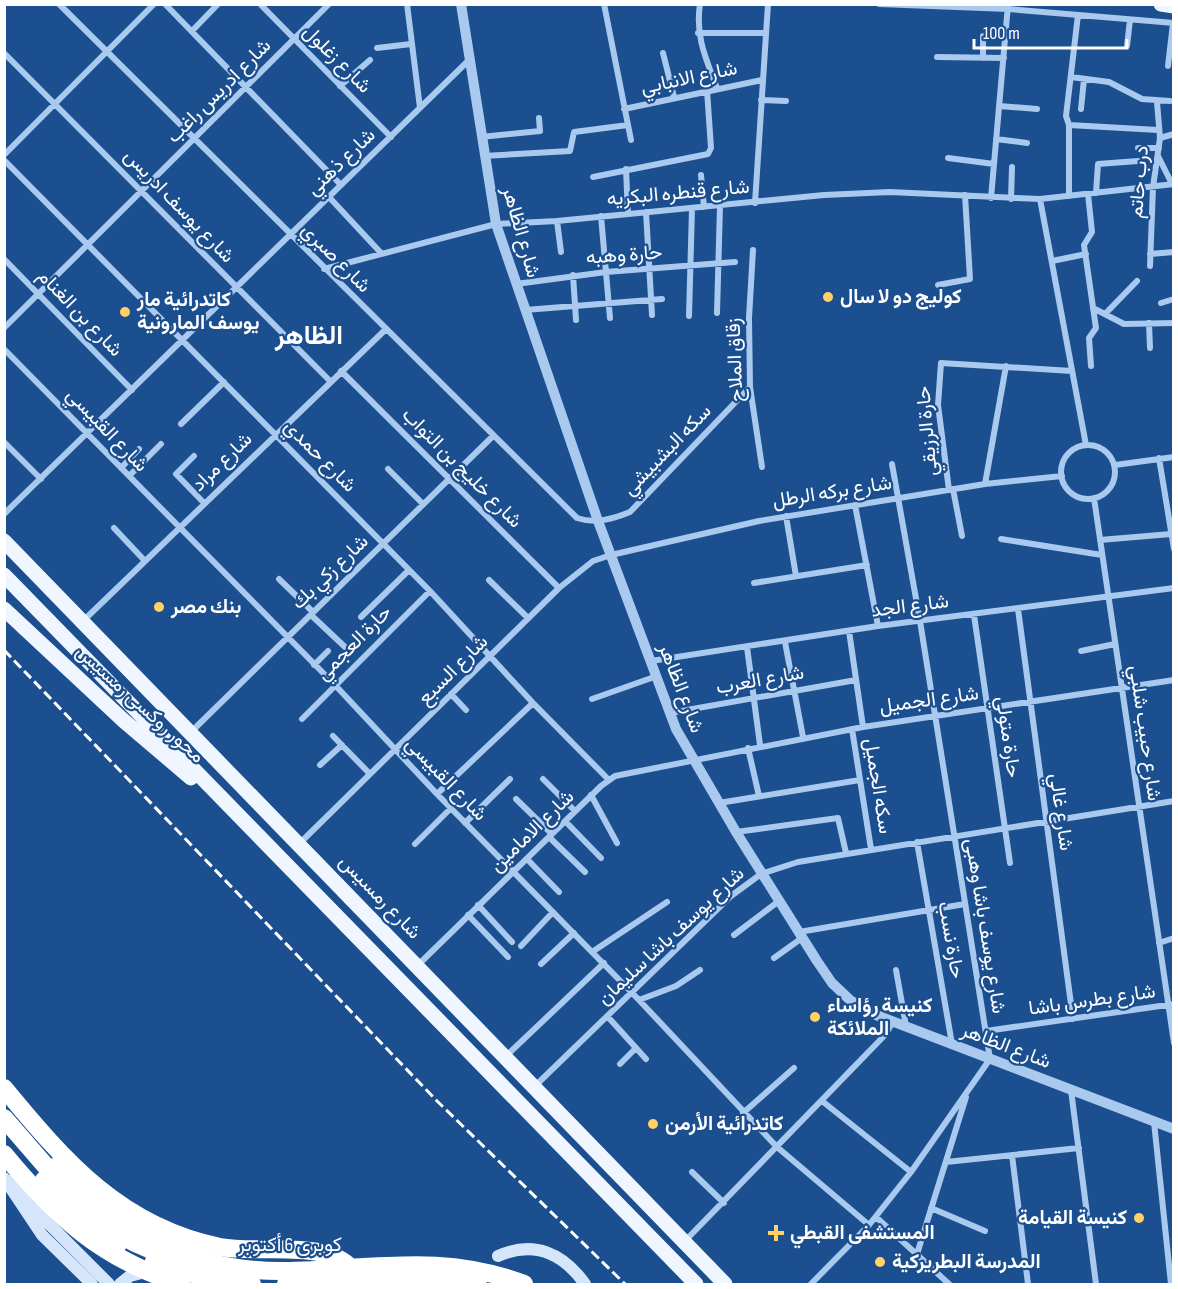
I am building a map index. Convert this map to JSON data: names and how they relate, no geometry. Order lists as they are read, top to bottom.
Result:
{
  "streets": {
    "highway": ["كوبرى 6 أكتوبر"],
    "main road": ["محور روكسى رمسيس", "شارع رمسيس"],
    "street": [
      "شارع زغلول",
      "شارع الانبابي",
      "شارع ادريس راغب",
      "شارع ذهني",
      "درب حاتم",
      "شارع قنطره البكريه",
      "شارع يوسف ادريس",
      "شارع الظاهر",
      "حارة وهبه",
      "شارع صبري",
      "شارع بن الغنام",
      "زقاق الملاح",
      "شارع القبيسي",
      "حارة الرزيقي",
      "سكه البشبيشي",
      "شارع حمدي",
      "شارع مراد",
      "شارع خليج بن التواب",
      "شارع بركه الرطل",
      "شارع زكي بك",
      "شارع الجد",
      "حارة العجمي",
      "شارع السبع",
      "شارع العرب",
      "شارع الجميل",
      "شارع حبيب شلبي",
      "حارة متولي",
      "سكه الجميل",
      "شارع غالي",
      "شارع الامامين",
      "شارع يوسف باشا وهبى",
      "شارع يوسف باشا سليمان",
      "حارة نسب",
      "شارع بطرس باشا"
    ]
  },
  "crossings": [
    ["شارع زغلول", "شارع ادريس راغب"],
    ["شارع زغلول", "شارع ذهني"],
    ["شارع الانبابي", "شارع قنطره البكريه"],
    ["شارع ادريس راغب", "شارع يوسف ادريس"],
    ["شارع ادريس راغب", "شارع صبري"],
    ["شارع ادريس راغب", "شارع بن الغنام"],
    ["شارع ادريس راغب", "شارع حمدي"],
    ["شارع ذهني", "شارع يوسف ادريس"],
    ["شارع ذهني", "شارع الظاهر"],
    ["شارع ذهني", "شارع صبري"],
    ["شارع ذهني", "شارع بن الغنام"],
    ["شارع ذهني", "شارع القبيسي"],
    ["شارع ذهني", "شارع حمدي"],
    ["درب حاتم", "شارع قنطره البكريه"],
    ["شارع قنطره البكريه", "شارع الظاهر"],
    ["شارع قنطره البكريه", "شارع صبري"],
    ["شارع يوسف ادريس", "شارع مراد"],
    ["شارع الظاهر", "حارة وهبه"],
    ["شارع الظاهر", "شارع صبري"],
    ["شارع الظاهر", "سكه البشبيشي"],
    ["شارع الظاهر", "شارع بركه الرطل"],
    ["شارع الظاهر", "شارع الجد"],
    ["شارع الظاهر", "شارع السبع"],
    ["شارع الظاهر", "شارع العرب"],
    ["شارع الظاهر", "شارع الجميل"],
    ["شارع الظاهر", "شارع الامامين"],
    ["شارع الظاهر", "شارع يوسف باشا وهبى"],
    ["شارع الظاهر", "شارع يوسف باشا سليمان"],
    ["شارع الظاهر", "حارة نسب"],
    ["شارع صبري", "سكه البشبيشي"],
    ["شارع صبري", "شارع مراد"],
    ["شارع صبري", "شارع زكي بك"],
    ["زقاق الملاح", "سكه البشبيشي"],
    ["شارع القبيسي", "شارع مراد"],
    ["شارع القبيسي", "شارع زكي بك"],
    ["شارع القبيسي", "حارة العجمي"],
    ["شارع القبيسي", "شارع السبع"],
    ["شارع القبيسي", "شارع الامامين"],
    ["شارع القبيسي", "شارع يوسف باشا سليمان"],
    ["حارة الرزيقي", "شارع بركه الرطل"],
    ["شارع حمدي", "شارع مراد"],
    ["شارع حمدي", "شارع زكي بك"],
    ["شارع حمدي", "حارة العجمي"],
    ["شارع حمدي", "شارع السبع"],
    ["شارع حمدي", "شارع الامامين"],
    ["شارع مراد", "شارع خليج بن التواب"],
    ["شارع مراد", "شارع رمسيس"],
    ["شارع خليج بن التواب", "شارع زكي بك"],
    ["شارع خليج بن التواب", "شارع السبع"],
    ["شارع بركه الرطل", "شارع السبع"],
    ["شارع بركه الرطل", "شارع حبيب شلبي"],
    ["شارع بركه الرطل", "شارع يوسف باشا وهبى"],
    ["شارع زكي بك", "شارع رمسيس"],
    ["شارع الجد", "شارع حبيب شلبي"],
    ["شارع الجد", "حارة متولي"],
    ["شارع الجد", "سكه الجميل"],
    ["شارع الجد", "شارع غالي"],
    ["شارع الجد", "شارع يوسف باشا وهبى"],
    ["شارع السبع", "شارع رمسيس"],
    ["شارع العرب", "سكه الجميل"],
    ["شارع الجميل", "شارع حبيب شلبي"],
    ["شارع الجميل", "حارة متولي"],
    ["شارع الجميل", "سكه الجميل"],
    ["شارع الجميل", "شارع غالي"],
    ["شارع الجميل", "شارع الامامين"],
    ["شارع الجميل", "شارع يوسف باشا وهبى"],
    ["شارع حبيب شلبي", "شارع يوسف باشا سليمان"],
    ["شارع حبيب شلبي", "شارع بطرس باشا"],
    ["حارة متولي", "شارع يوسف باشا سليمان"],
    ["سكه الجميل", "شارع يوسف باشا سليمان"],
    ["شارع غالي", "شارع يوسف باشا سليمان"],
    ["شارع غالي", "شارع بطرس باشا"],
    ["شارع الامامين", "شارع رمسيس"],
    ["شارع رمسيس", "شارع يوسف باشا سليمان"],
    ["شارع يوسف باشا وهبى", "شارع يوسف باشا سليمان"],
    ["شارع يوسف باشا وهبى", "شارع بطرس باشا"],
    ["شارع يوسف باشا سليمان", "حارة نسب"]
  ],
  "districts": ["الظاهر"],
  "places": {
    "other": [
      "كوليج دو لا سال",
      "كاتدرائية مار يوسف المارونية",
      "بنك مصر",
      "كنيسة رؤاساء الملائكة",
      "كاتدرائية الأرمن",
      "كنيسة القيامة",
      "المدرسة البطريركية"
    ],
    "health": ["المستشفى القبطي"]
  },
  "scale_bar": "100 m"
}
